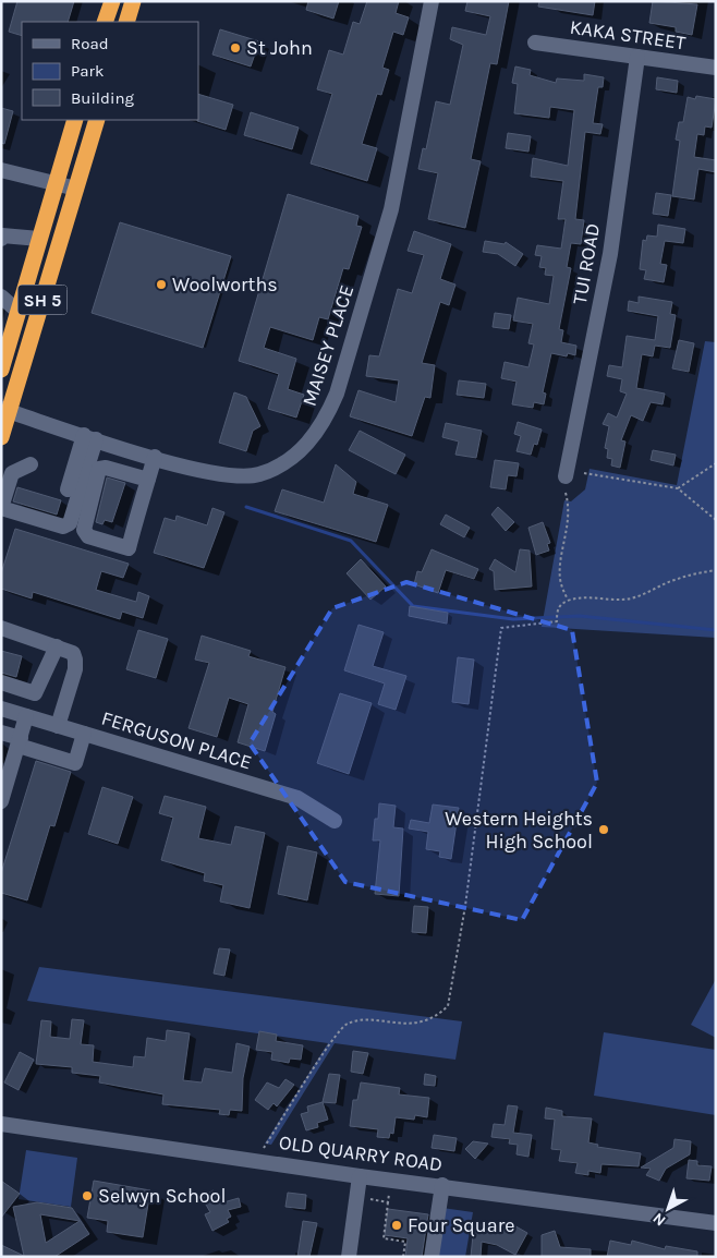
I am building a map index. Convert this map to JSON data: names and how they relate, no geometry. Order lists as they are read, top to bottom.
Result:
{
  "streets": {
    "highway": ["SH 5"],
    "street": [
      "KAKA STREET",
      "TUI ROAD",
      "MAISEY PLACE",
      "FERGUSON PLACE",
      "OLD QUARRY ROAD"
    ]
  },
  "crossings": [
    ["KAKA STREET", "TUI ROAD"],
    ["SH 5", "MAISEY PLACE"]
  ],
  "places": [
    "St John",
    "Woolworths",
    "Western Heights High School",
    "Selwyn School",
    "Four Square"
  ],
  "legend": ["Road", "Park", "Building"],
  "north": "bottom left"
}
